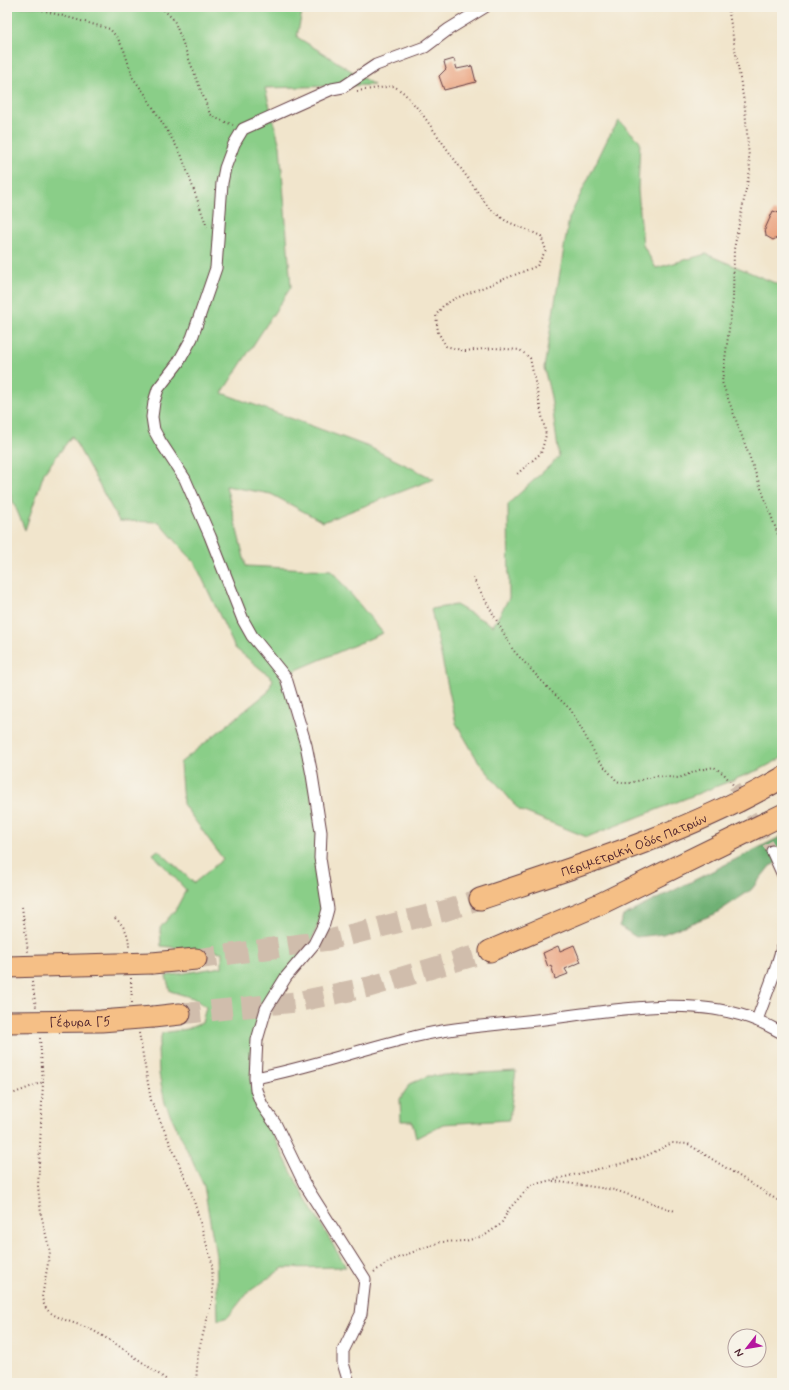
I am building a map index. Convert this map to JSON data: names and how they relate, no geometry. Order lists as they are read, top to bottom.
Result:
{
  "streets": {
    "highway": ["Περιμετρική Οδός Πατρών", "Γέφυρα Γ5"]
  },
  "north": "bottom left"
}
